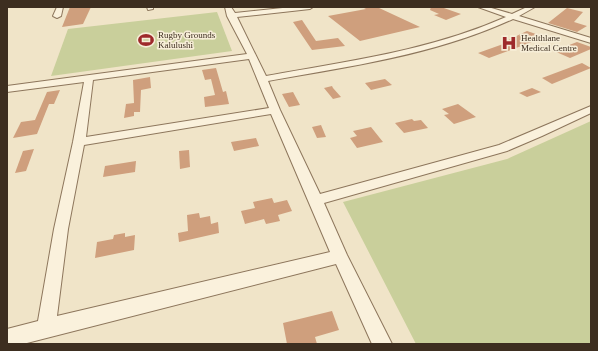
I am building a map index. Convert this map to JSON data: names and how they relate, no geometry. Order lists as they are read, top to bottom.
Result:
{
  "places": {
    "sports": ["Rugby Grounds Kalulushi"],
    "hospital": ["Healthlane Medical Centre"]
  }
}
